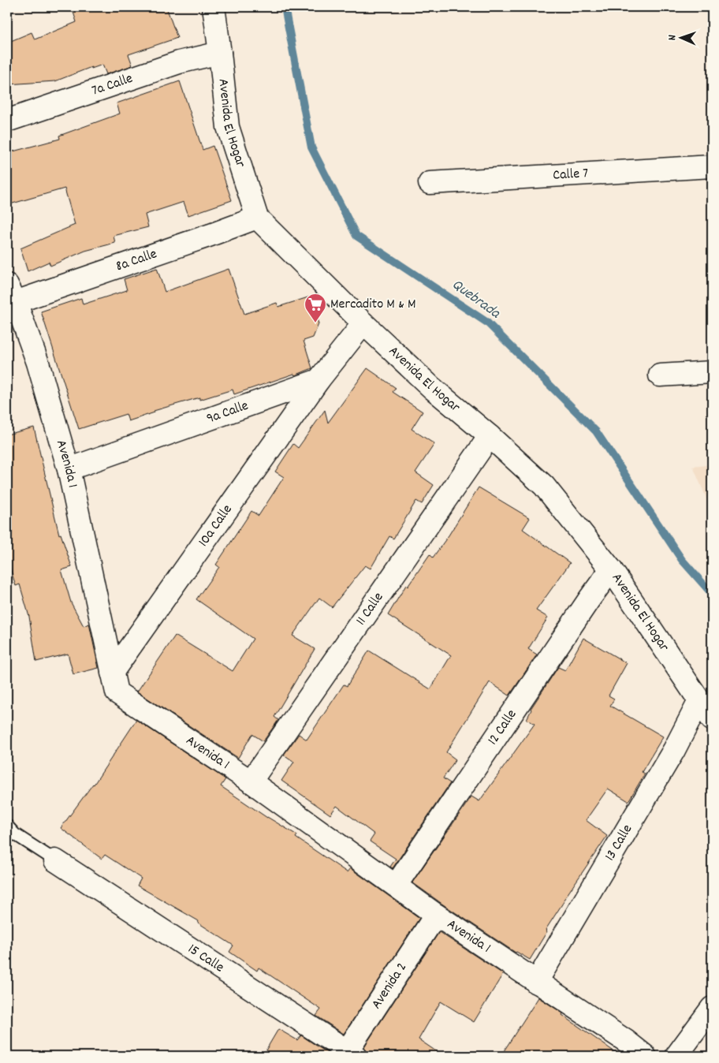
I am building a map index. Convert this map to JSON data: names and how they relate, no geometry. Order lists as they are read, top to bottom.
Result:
{
  "streets": {
    "street": [
      "7a Calle",
      "Avenida El Hogar",
      "Calle 7",
      "8a Calle",
      "9a Calle",
      "Avenida 1",
      "10a Calle",
      "11 Calle",
      "12 Calle",
      "13 Calle",
      "15 Calle",
      "Avenida 2"
    ]
  },
  "crossings": [
    ["7a Calle", "Avenida El Hogar"],
    ["Avenida El Hogar", "8a Calle"],
    ["Avenida El Hogar", "11 Calle"],
    ["Avenida El Hogar", "12 Calle"],
    ["Avenida El Hogar", "13 Calle"],
    ["8a Calle", "Avenida 1"],
    ["9a Calle", "Avenida 1"],
    ["9a Calle", "10a Calle"],
    ["Avenida 1", "10a Calle"],
    ["Avenida 1", "11 Calle"],
    ["Avenida 1", "12 Calle"],
    ["Avenida 1", "13 Calle"],
    ["Avenida 1", "Avenida 2"],
    ["15 Calle", "Avenida 2"]
  ],
  "water": ["Quebrada"],
  "places": {
    "supermarket": ["Mercadito M & M"]
  },
  "north": "left"
}
